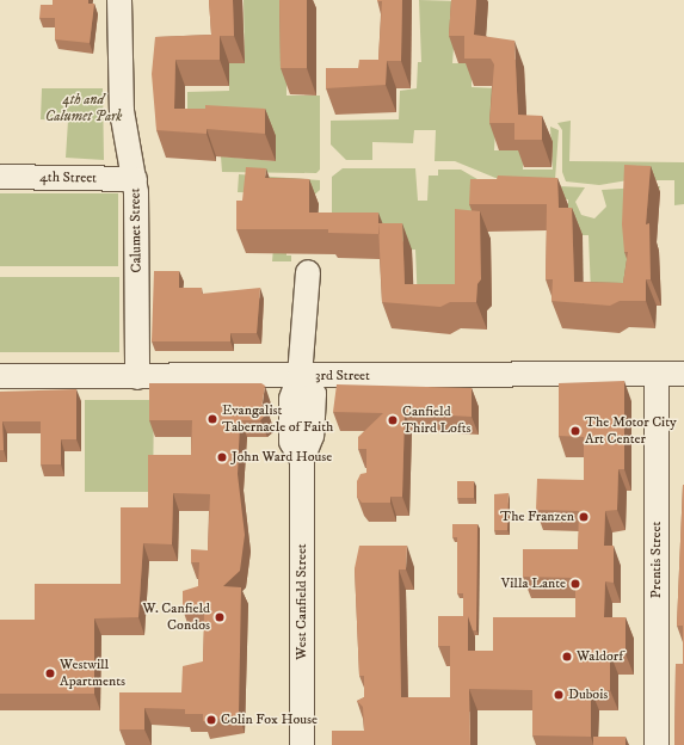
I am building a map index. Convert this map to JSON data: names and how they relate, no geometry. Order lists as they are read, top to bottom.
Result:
{
  "streets": {
    "street": [
      "4th Street",
      "Calumet Street",
      "3rd Street",
      "Prentis Street",
      "West Canfield Street"
    ]
  },
  "crossings": [
    ["4th Street", "Calumet Street"],
    ["Calumet Street", "3rd Street"],
    ["3rd Street", "Prentis Street"],
    ["3rd Street", "West Canfield Street"]
  ],
  "parks": ["4th and Calumet Park"],
  "places": [
    "Evangalist Tabernacle of Faith",
    "Canfield Third Lofts",
    "The Motor City Art Center",
    "John Ward House",
    "The Franzen",
    "Villa Lante",
    "W. Canfield Condos",
    "Waldorf",
    "Westwill Apartments",
    "Dubois",
    "Colin Fox House"
  ]
}
